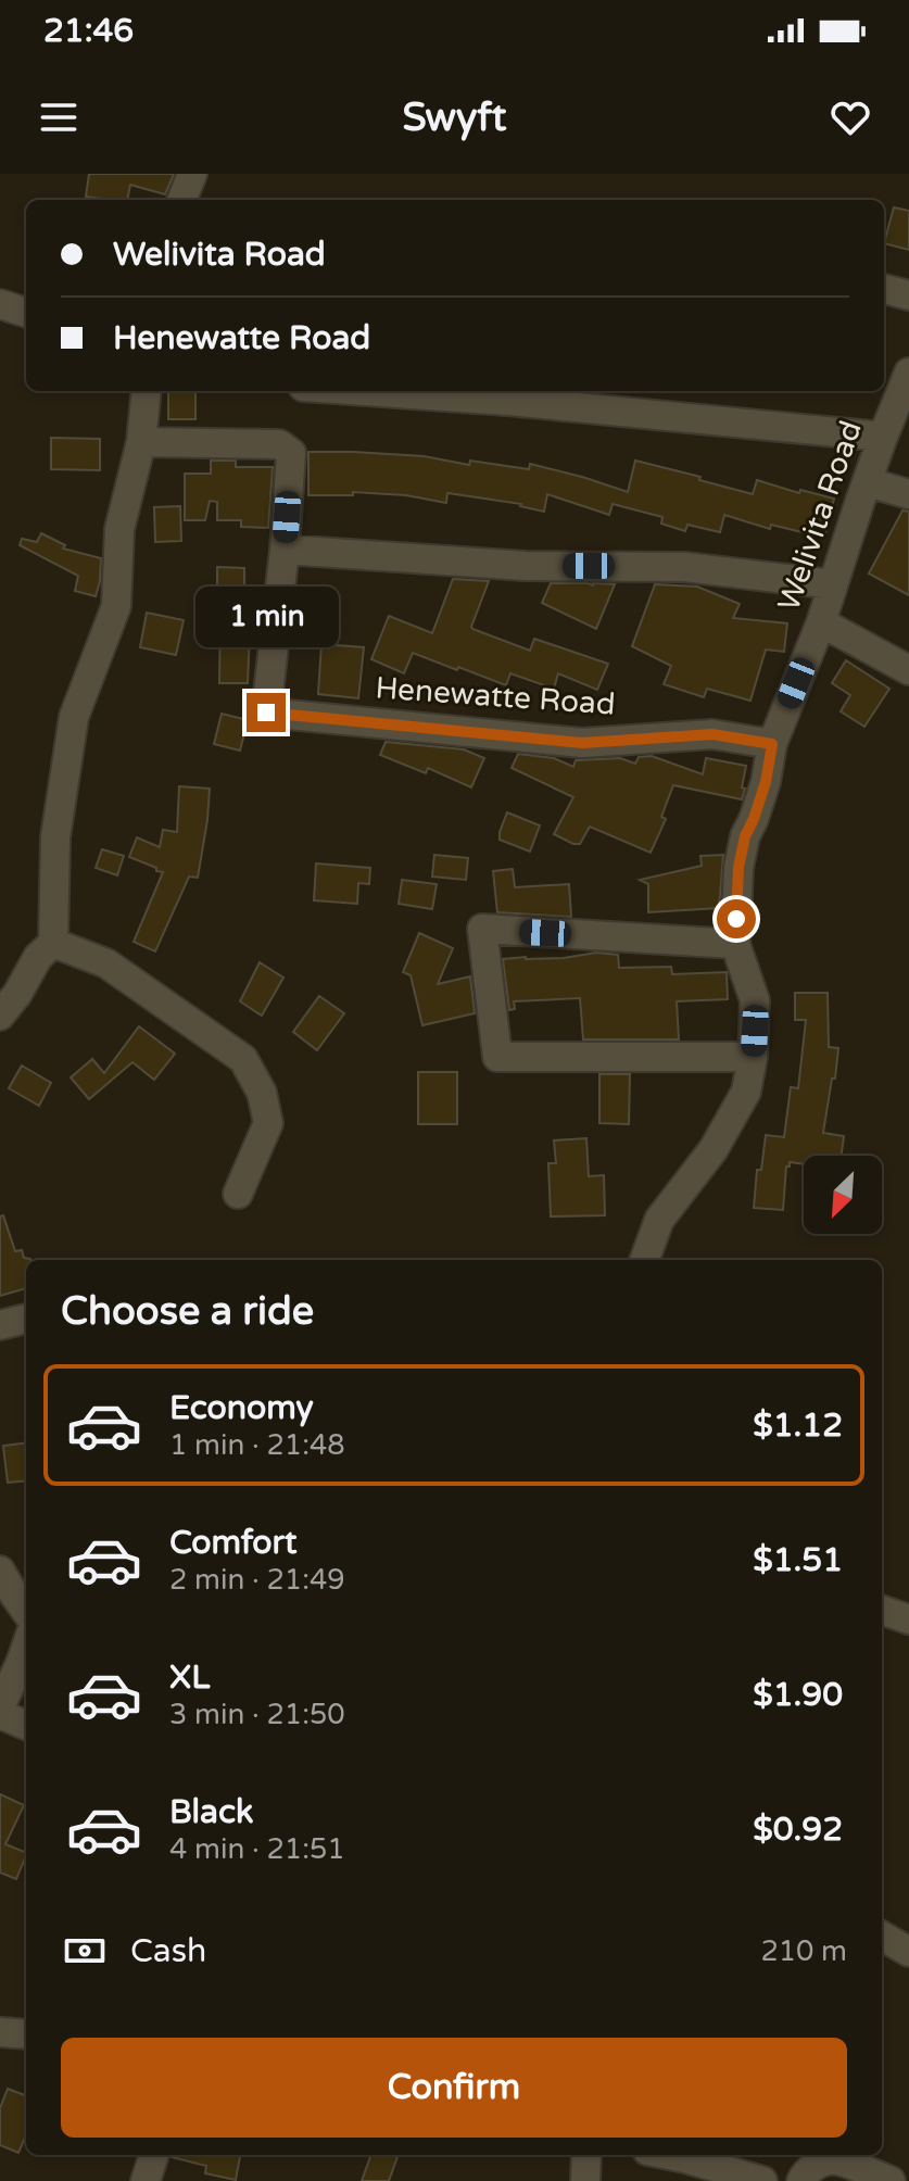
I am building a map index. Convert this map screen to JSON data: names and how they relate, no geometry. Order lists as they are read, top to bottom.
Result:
{
  "streets": {
    "street": ["Welivita Road", "Henewatte Road"]
  },
  "crossings": [
    ["Welivita Road", "Henewatte Road"]
  ],
  "north": "bottom left",
  "page": {
    "status": "21:46",
    "header": "Swyft",
    "banner": ["Welivita Road", "Henewatte Road"],
    "bubble": "1 min",
    "heading": "Choose a ride",
    "list": [
      {
        "name": "Economy",
        "note": "1 min · 21:48",
        "value": "$1.12"
      },
      {
        "name": "Comfort",
        "note": "2 min · 21:49",
        "value": "$1.51"
      },
      {
        "name": "XL",
        "note": "3 min · 21:50",
        "value": "$1.90"
      },
      {
        "name": "Black",
        "note": "4 min · 21:51",
        "value": "$0.92"
      }
    ],
    "pay": ["Cash", "210 m"],
    "buttons": "Confirm"
  }
}
